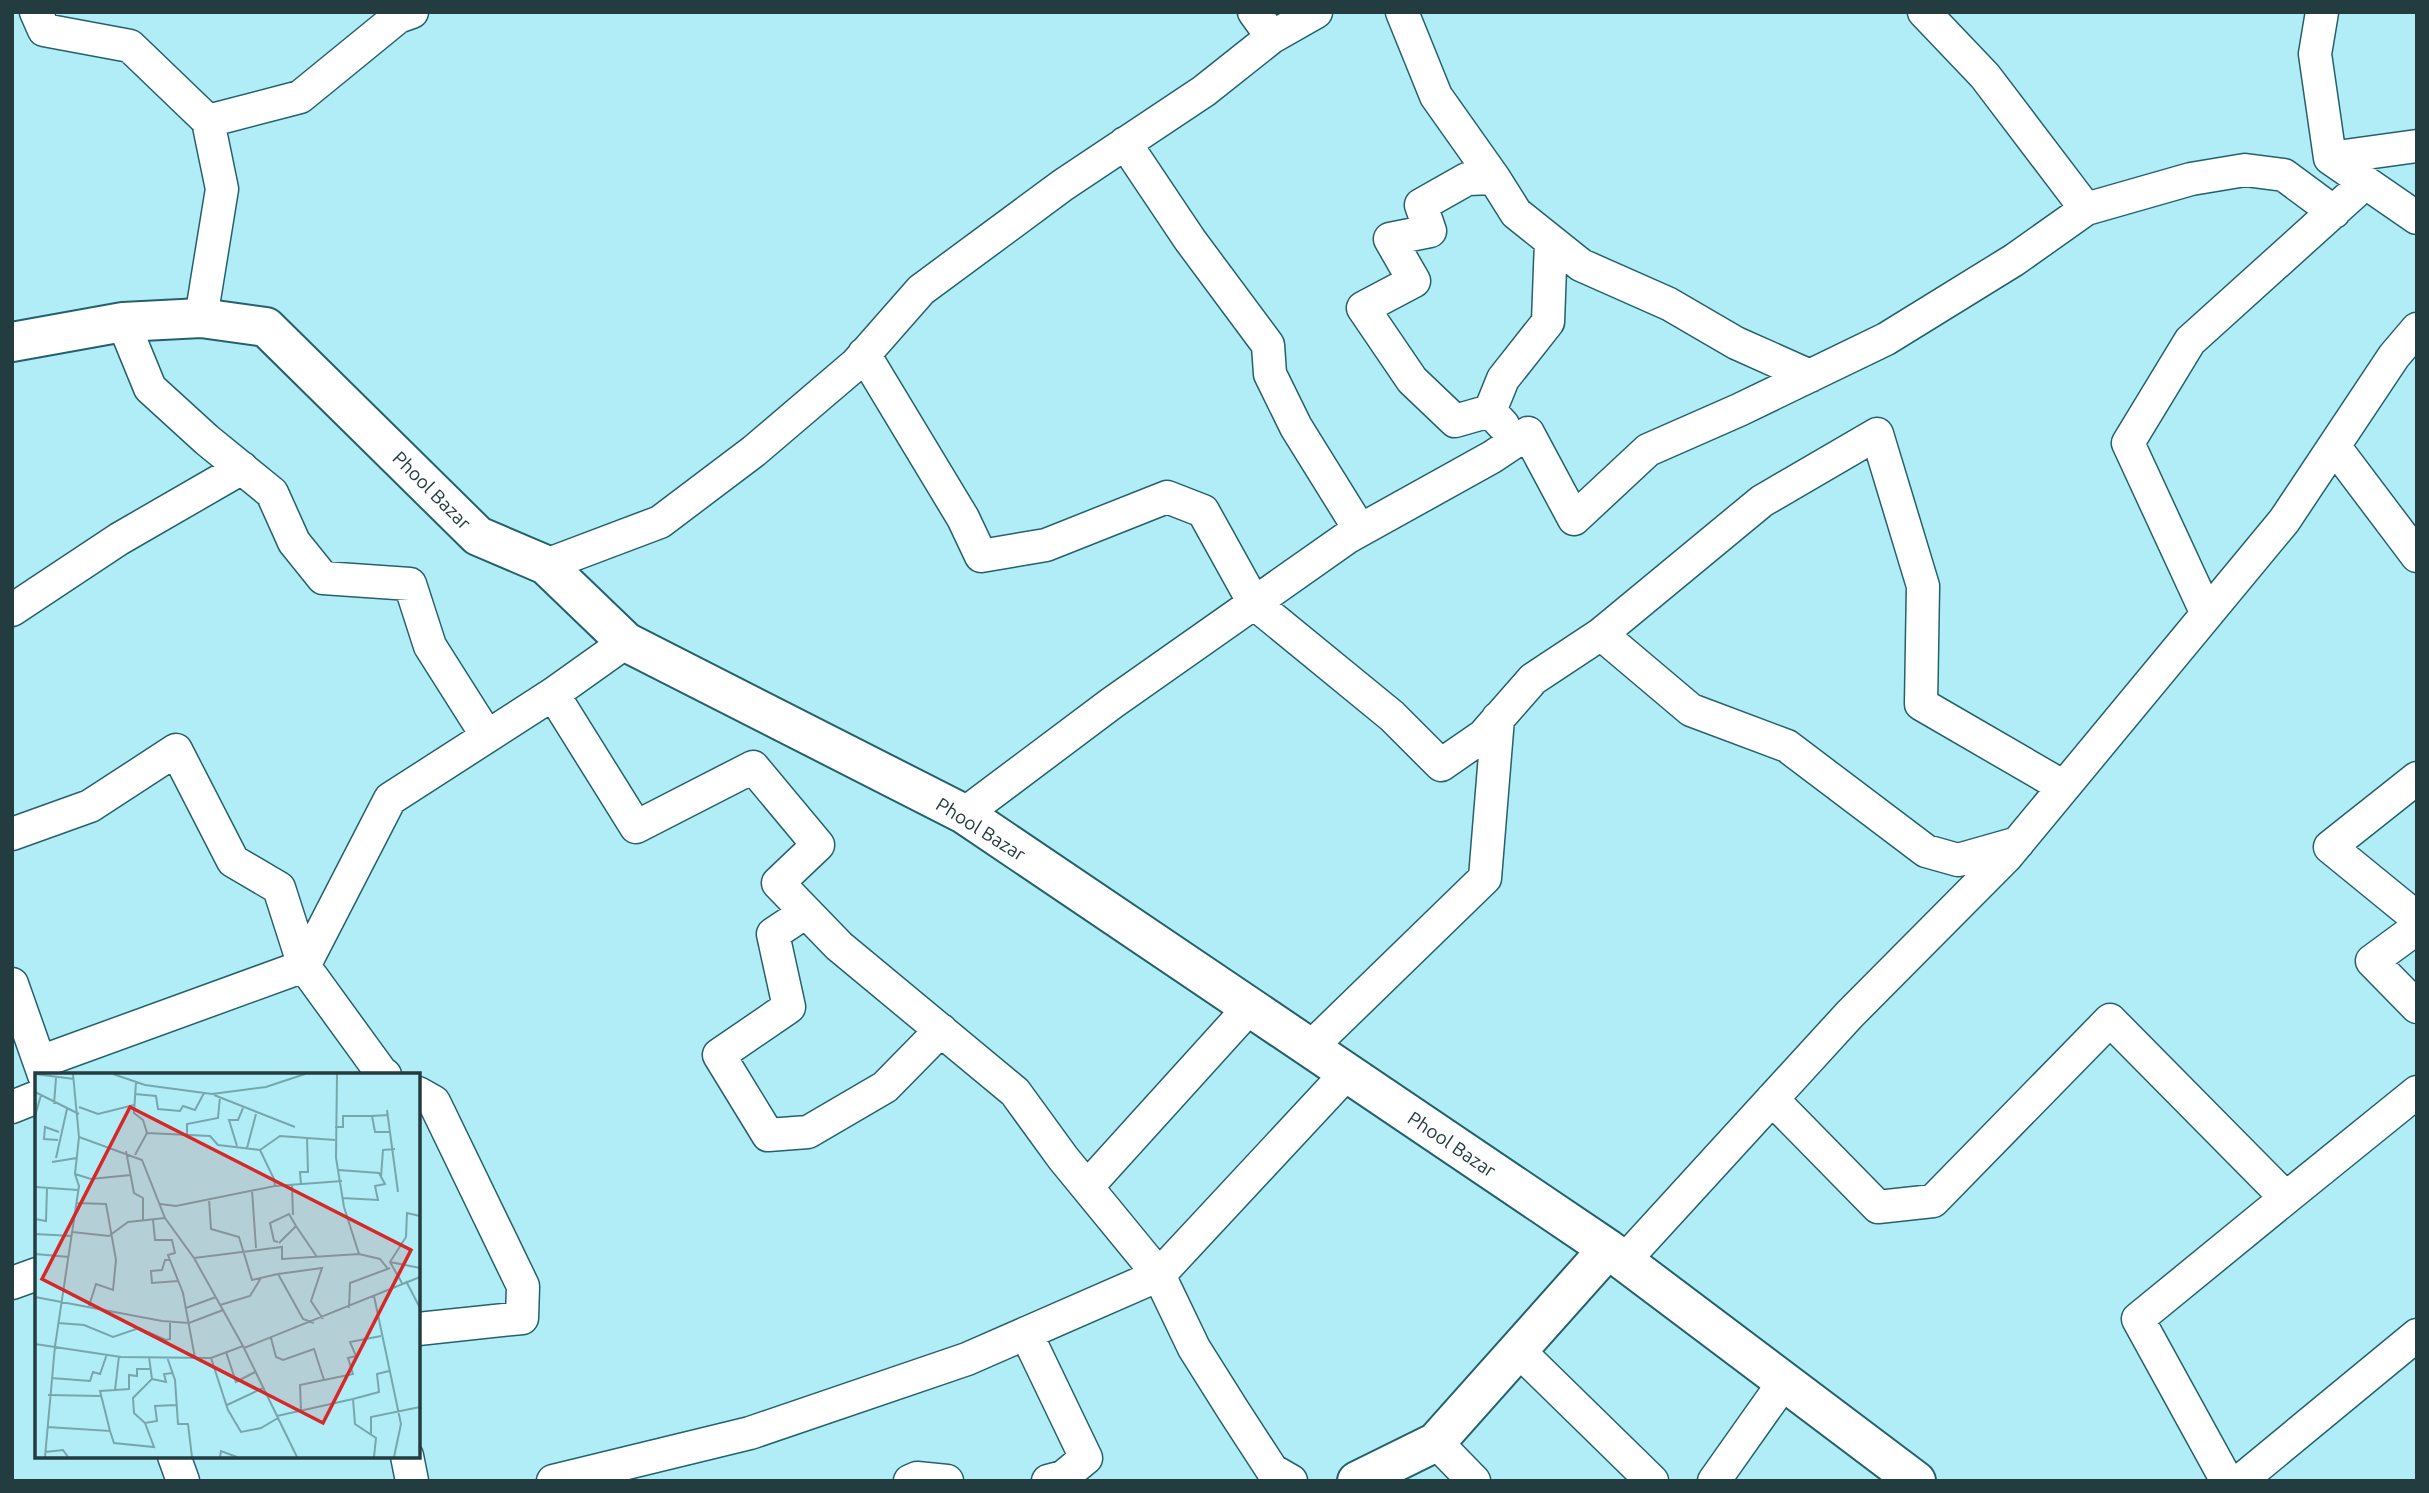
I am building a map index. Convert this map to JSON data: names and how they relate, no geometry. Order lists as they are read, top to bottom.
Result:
{
  "streets": {
    "street": ["Phool Bazar"]
  }
}
